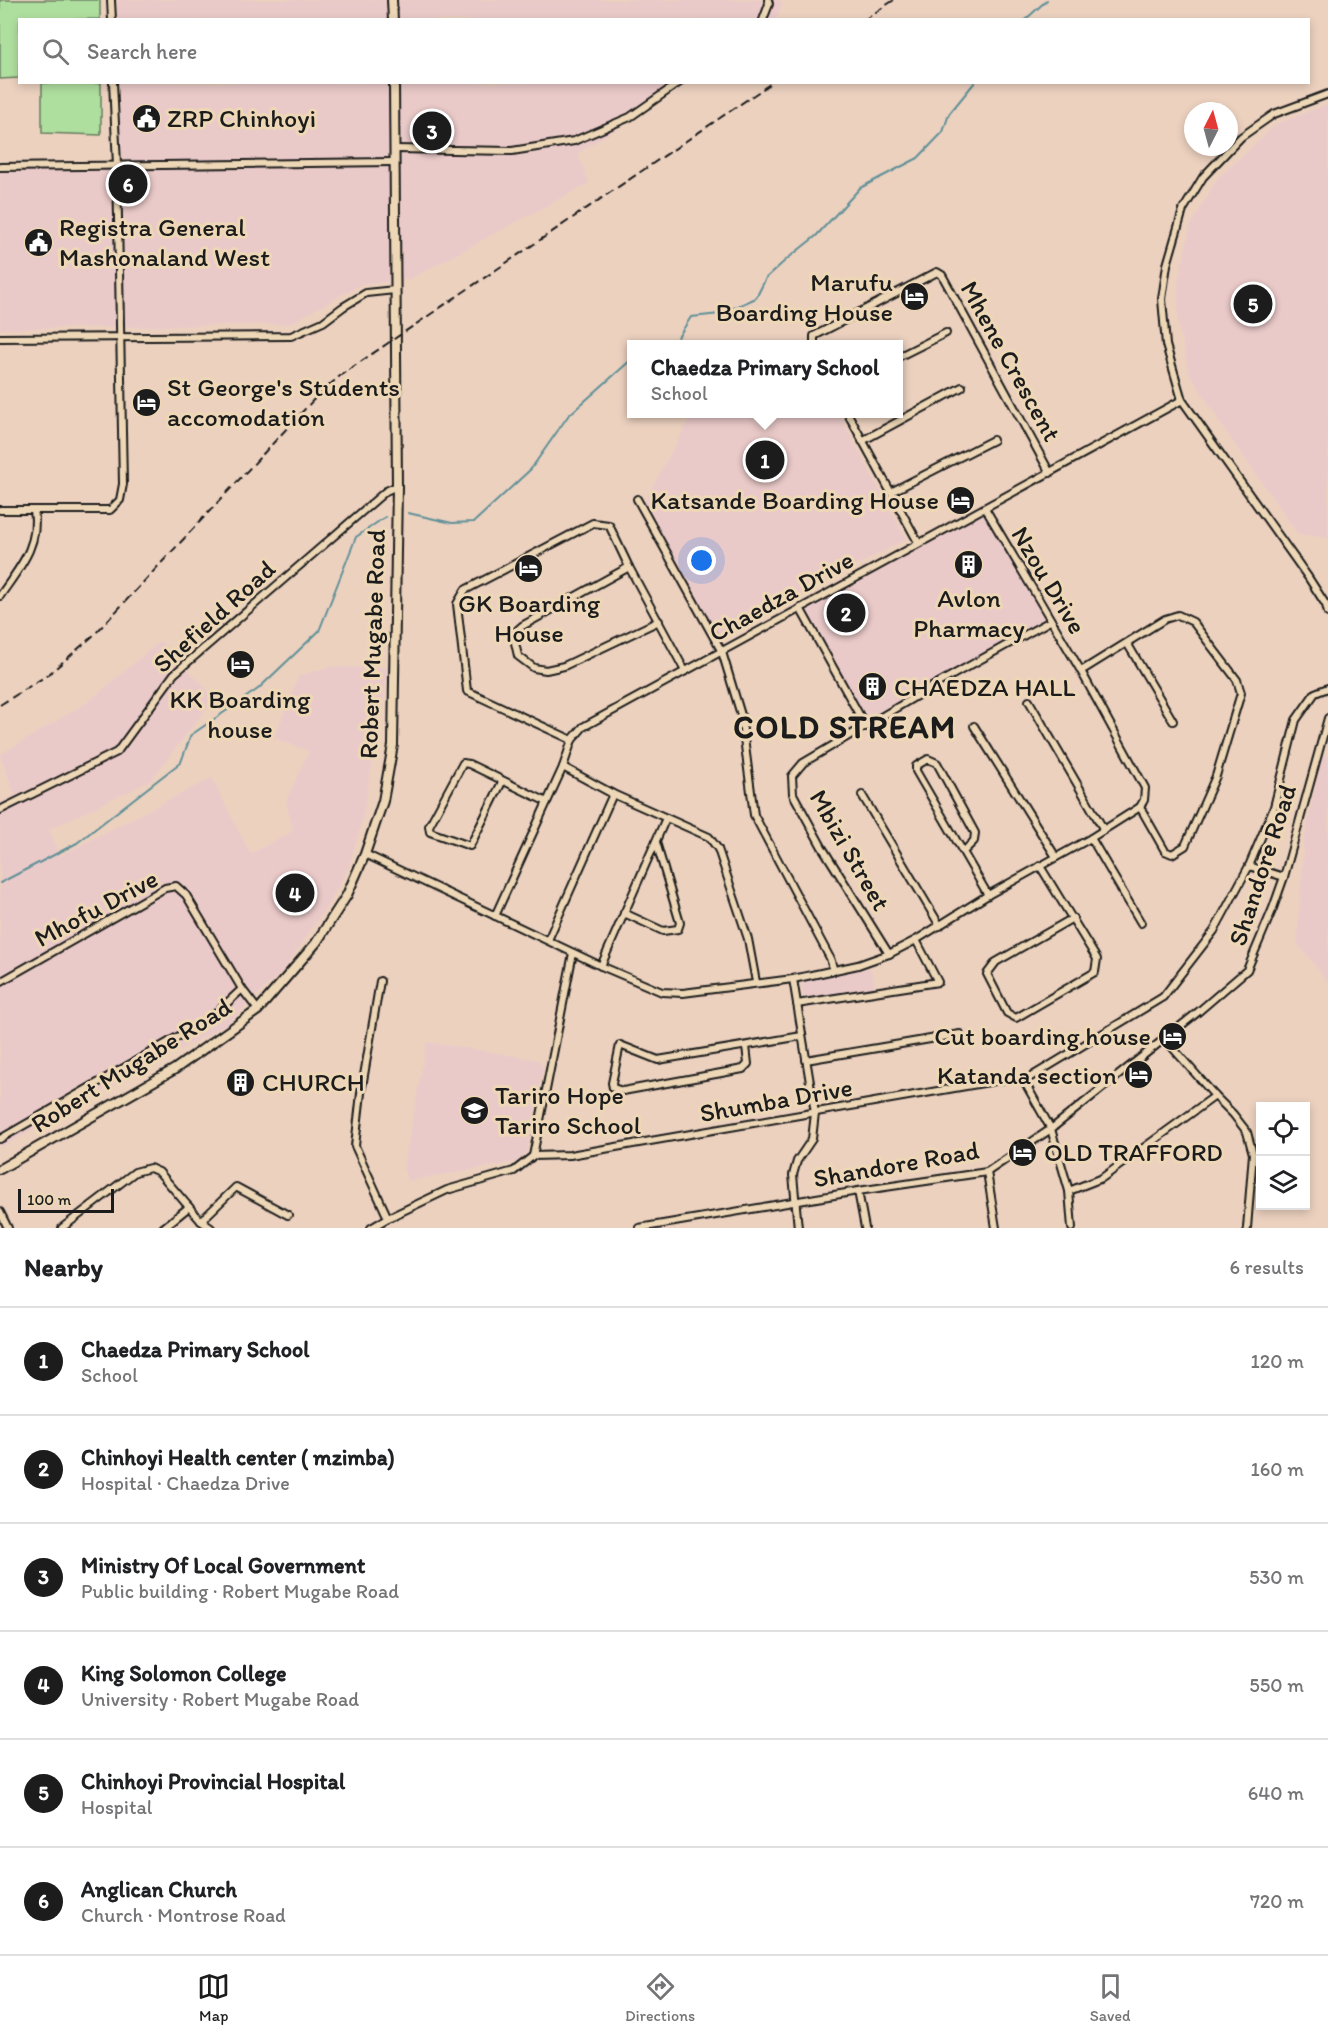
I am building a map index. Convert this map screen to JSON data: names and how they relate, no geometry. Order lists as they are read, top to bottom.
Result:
{
  "streets": {
    "main road": ["Robert Mugabe Road"],
    "street": [
      "Mhene Crescent",
      "Nzou Drive",
      "Chaedza Drive",
      "Shefield Road",
      "Mbizi Street",
      "Shandore Road",
      "Mhofu Drive",
      "Shumba Drive"
    ]
  },
  "crossings": [
    ["Mhene Crescent", "Chaedza Drive"],
    ["Nzou Drive", "Chaedza Drive"],
    ["Nzou Drive", "Mbizi Street"],
    ["Shefield Road", "Robert Mugabe Road"],
    ["Robert Mugabe Road", "Mhofu Drive"]
  ],
  "districts": ["COLD STREAM"],
  "places": {
    "public building": ["ZRP Chinhoyi", "Registra General Mashonaland West"],
    "hotel": [
      "Marufu Boarding House",
      "St George's Students accomodation",
      "Katsande Boarding House",
      "GK Boarding House",
      "KK Boarding house",
      "Cut boarding house",
      "Katanda section",
      "OLD TRAFFORD"
    ],
    "building": ["Avlon Pharmacy", "CHAEDZA HALL", "CHURCH"],
    "school or university": ["Tariro Hope Tariro School"]
  },
  "scale_bar": "100 m",
  "north": "top",
  "page": {
    "search": "Search here",
    "pins": [
      "3",
      "6",
      "5",
      "1",
      "2",
      "4"
    ],
    "popup": ["Chaedza Primary School", "School"],
    "scale": "100 m",
    "heading": ["Nearby", "6 results"],
    "list": [
      {
        "mark": "1",
        "name": "Chaedza Primary School",
        "note": "School",
        "value": "120 m"
      },
      {
        "mark": "2",
        "name": "Chinhoyi Health center ( mzimba)",
        "note": "Hospital · Chaedza Drive",
        "value": "160 m"
      },
      {
        "mark": "3",
        "name": "Ministry Of Local Government",
        "note": "Public building · Robert Mugabe Road",
        "value": "530 m"
      },
      {
        "mark": "4",
        "name": "King Solomon College",
        "note": "University · Robert Mugabe Road",
        "value": "550 m"
      },
      {
        "mark": "5",
        "name": "Chinhoyi Provincial Hospital",
        "note": "Hospital",
        "value": "640 m"
      },
      {
        "mark": "6",
        "name": "Anglican Church",
        "note": "Church · Montrose Road",
        "value": "720 m"
      }
    ],
    "nav": ["Map", "Directions", "Saved"]
  }
}
